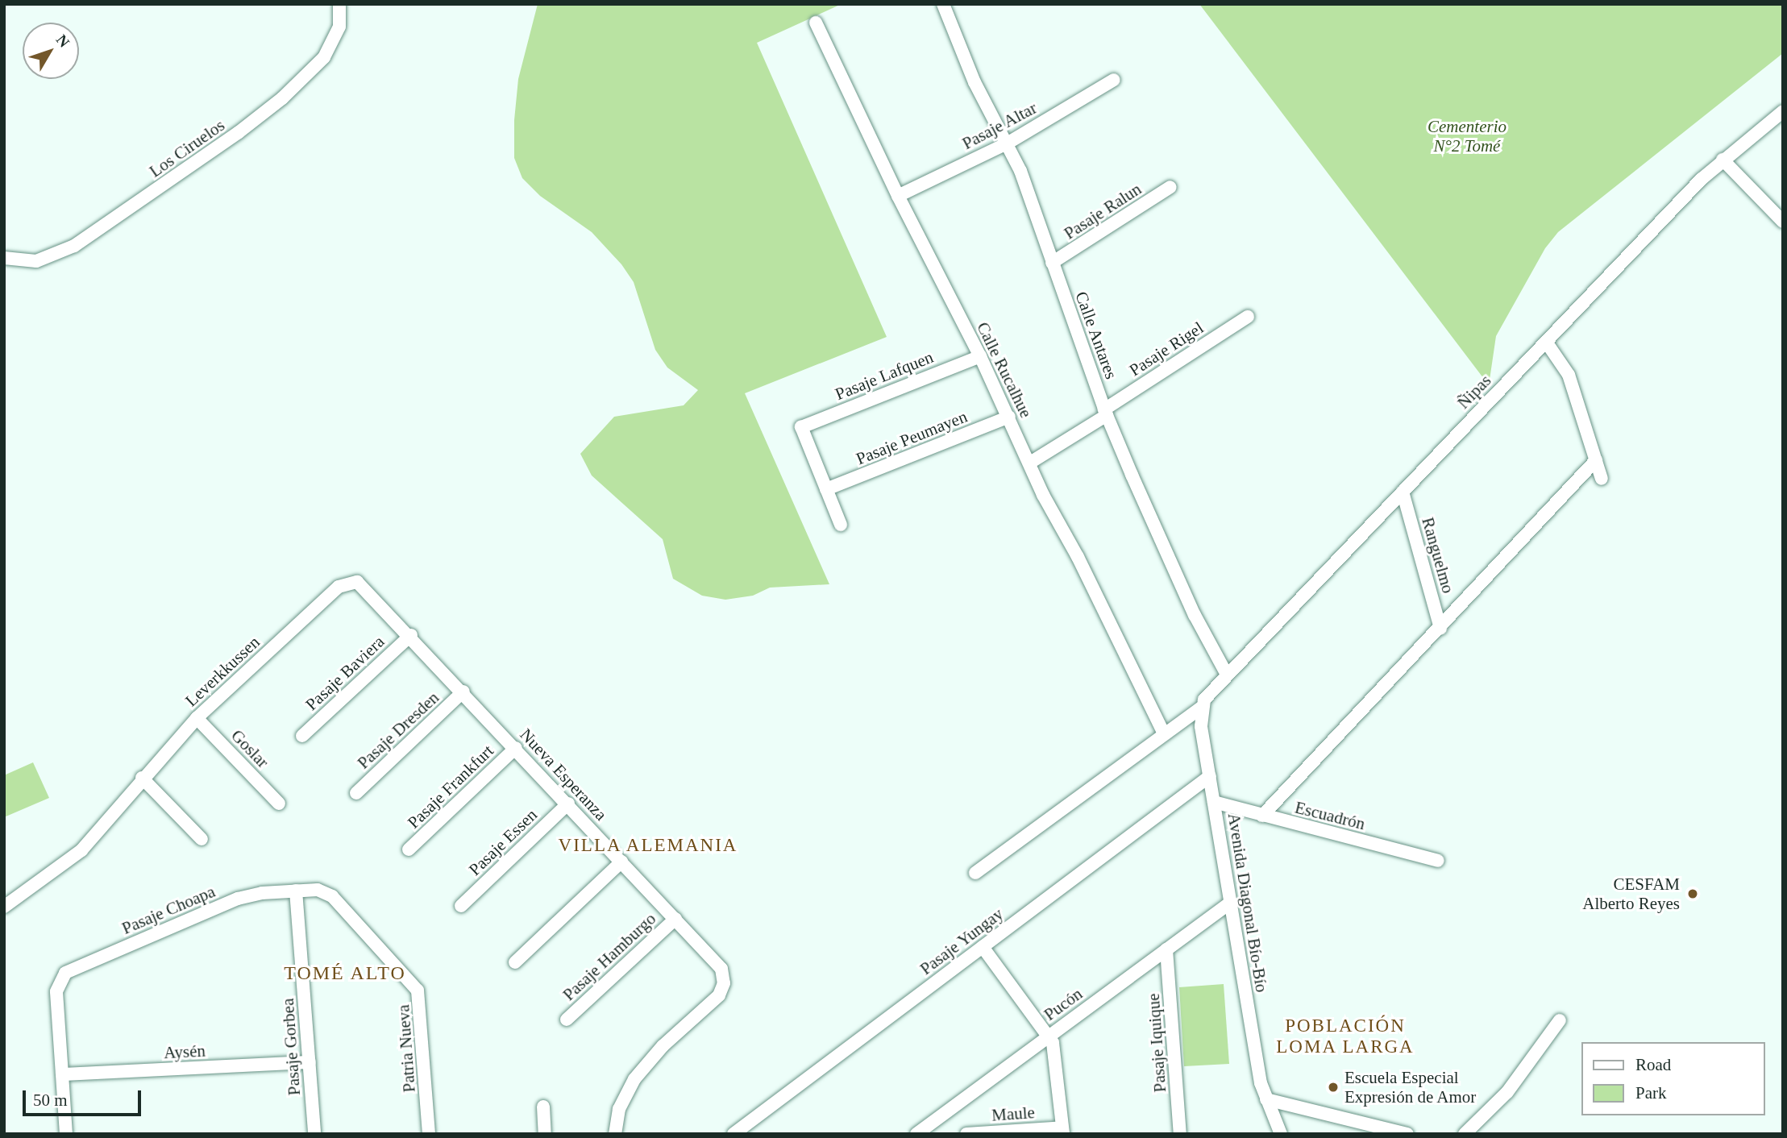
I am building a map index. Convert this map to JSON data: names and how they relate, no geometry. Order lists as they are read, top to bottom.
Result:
{
  "streets": {
    "street": [
      "Pasaje Altar",
      "Los Ciruelos",
      "Pasaje Ralun",
      "Calle Antares",
      "Pasaje Rigel",
      "Calle Rucalhue",
      "Pasaje Lafquen",
      "Ñipas",
      "Pasaje Peumayen",
      "Ranguelmo",
      "Leverkkussen",
      "Pasaje Baviera",
      "Pasaje Dresden",
      "Goslar",
      "Nueva Esperanza",
      "Pasaje Frankfurt",
      "Escuadrón",
      "Pasaje Essen",
      "Avenida Diagonal Bío-Bío",
      "Pasaje Choapa",
      "Pasaje Yungay",
      "Pasaje Hamburgo",
      "Pucón",
      "Pasaje Iquique",
      "Pasaje Gorbea",
      "Patria Nueva",
      "Aysén",
      "Maule"
    ]
  },
  "crossings": [
    ["Pasaje Altar", "Calle Antares"],
    ["Pasaje Altar", "Calle Rucalhue"],
    ["Pasaje Ralun", "Calle Antares"],
    ["Calle Antares", "Pasaje Rigel"],
    ["Calle Antares", "Ñipas"],
    ["Calle Rucalhue", "Pasaje Lafquen"],
    ["Calle Rucalhue", "Ñipas"],
    ["Calle Rucalhue", "Pasaje Peumayen"],
    ["Pasaje Lafquen", "Pasaje Peumayen"],
    ["Ñipas", "Ranguelmo"],
    ["Ñipas", "Avenida Diagonal Bío-Bío"],
    ["Leverkkussen", "Goslar"],
    ["Leverkkussen", "Nueva Esperanza"],
    ["Pasaje Baviera", "Nueva Esperanza"],
    ["Pasaje Dresden", "Nueva Esperanza"],
    ["Nueva Esperanza", "Pasaje Frankfurt"],
    ["Nueva Esperanza", "Pasaje Essen"],
    ["Nueva Esperanza", "Pasaje Hamburgo"],
    ["Escuadrón", "Avenida Diagonal Bío-Bío"],
    ["Avenida Diagonal Bío-Bío", "Pasaje Yungay"],
    ["Avenida Diagonal Bío-Bío", "Pucón"],
    ["Pasaje Choapa", "Pasaje Gorbea"],
    ["Pasaje Choapa", "Patria Nueva"],
    ["Pasaje Choapa", "Aysén"],
    ["Pucón", "Pasaje Iquique"],
    ["Pasaje Gorbea", "Patria Nueva"],
    ["Pasaje Gorbea", "Aysén"]
  ],
  "districts": ["VILLA ALEMANIA", "TOMÉ ALTO", "POBLACIÓN LOMA LARGA"],
  "parks": ["Cementerio N°2 Tomé"],
  "places": ["CESFAM Alberto Reyes", "Escuela Especial Expresión de Amor"],
  "legend": ["Road", "Park"],
  "scale_bar": "50 m",
  "north": "top right"
}
